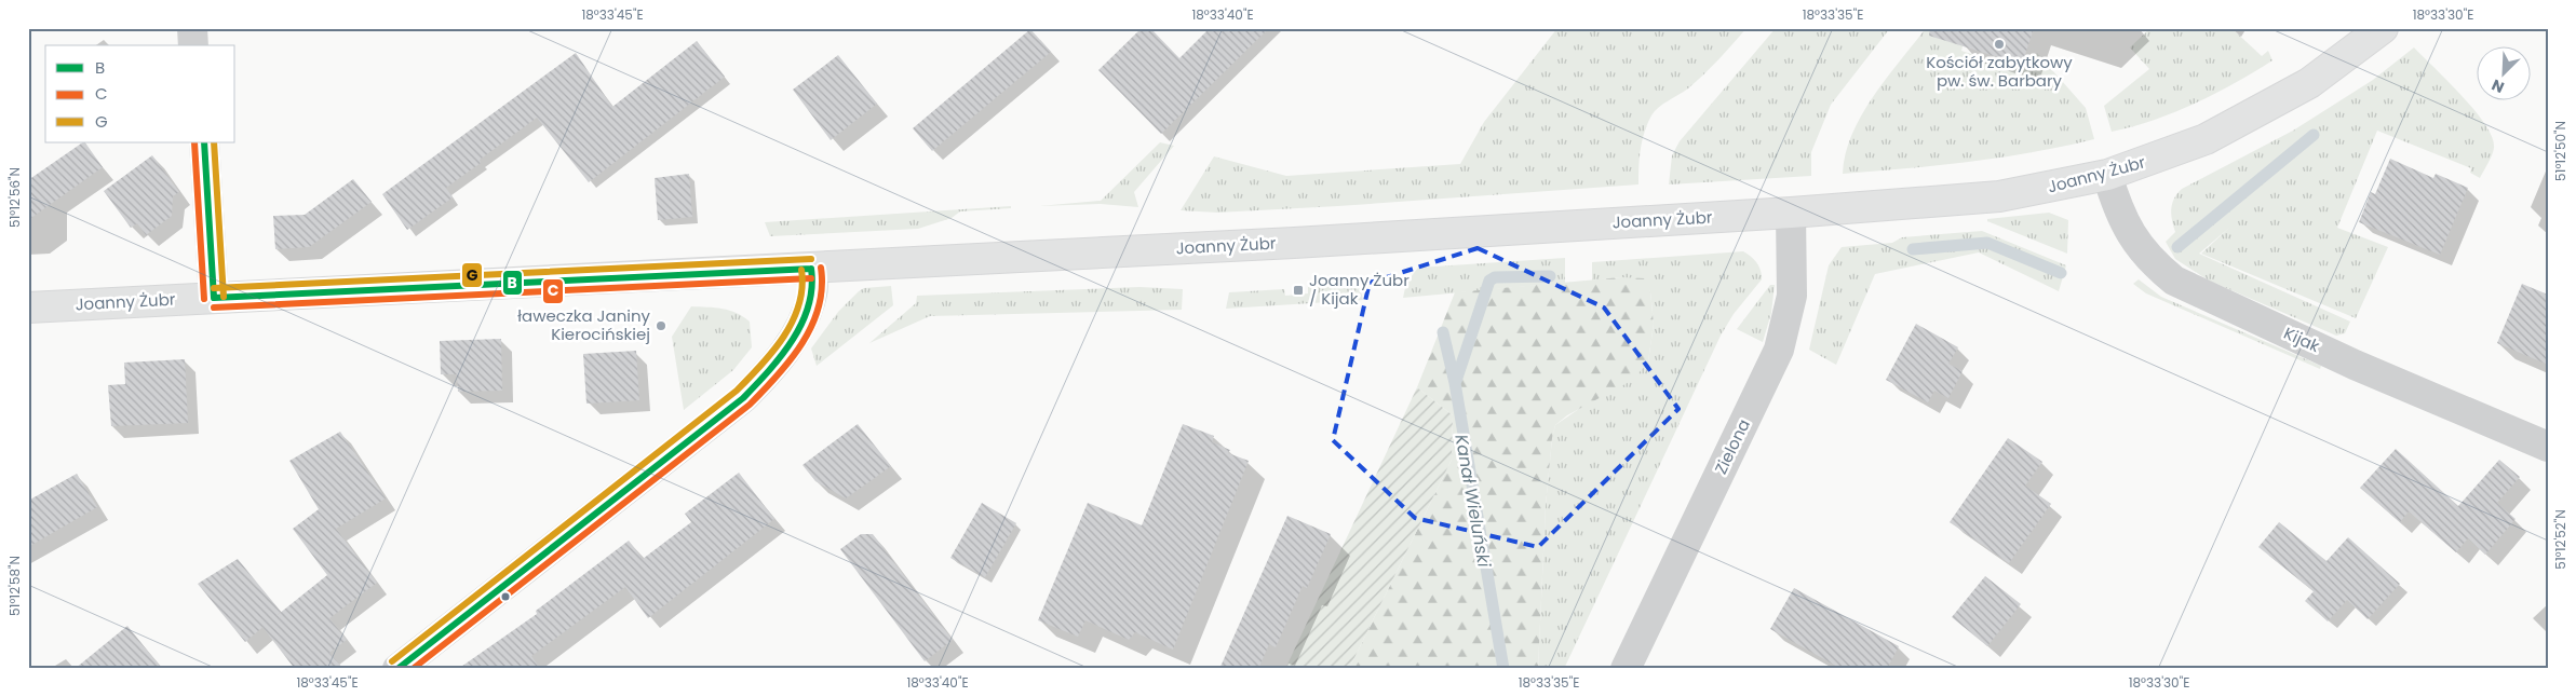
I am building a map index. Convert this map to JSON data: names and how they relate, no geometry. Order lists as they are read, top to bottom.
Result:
{
  "streets": {
    "street": ["Joanny Żubr", "Kijak", "Zielona"]
  },
  "crossings": [
    ["Joanny Żubr", "Kijak"],
    ["Joanny Żubr", "Zielona"]
  ],
  "water": ["Kanał Wieluński"],
  "places": {
    "other": ["Kościół zabytkowy pw. św. Barbary", "ławeczka Janiny Kierocińskiej"],
    "transit": ["Joanny Żubr / Kijak"]
  },
  "lines": ["transit line B", "transit line C", "transit line G"],
  "legend": ["B", "C", "G"],
  "north": "bottom left",
  "coordinates": [
    "18°33'45\"E",
    "18°33'40\"E",
    "18°33'35\"E",
    "18°33'30\"E",
    "51°12'50\"N",
    "51°12'56\"N",
    "51°12'52\"N",
    "51°12'58\"N"
  ]
}
